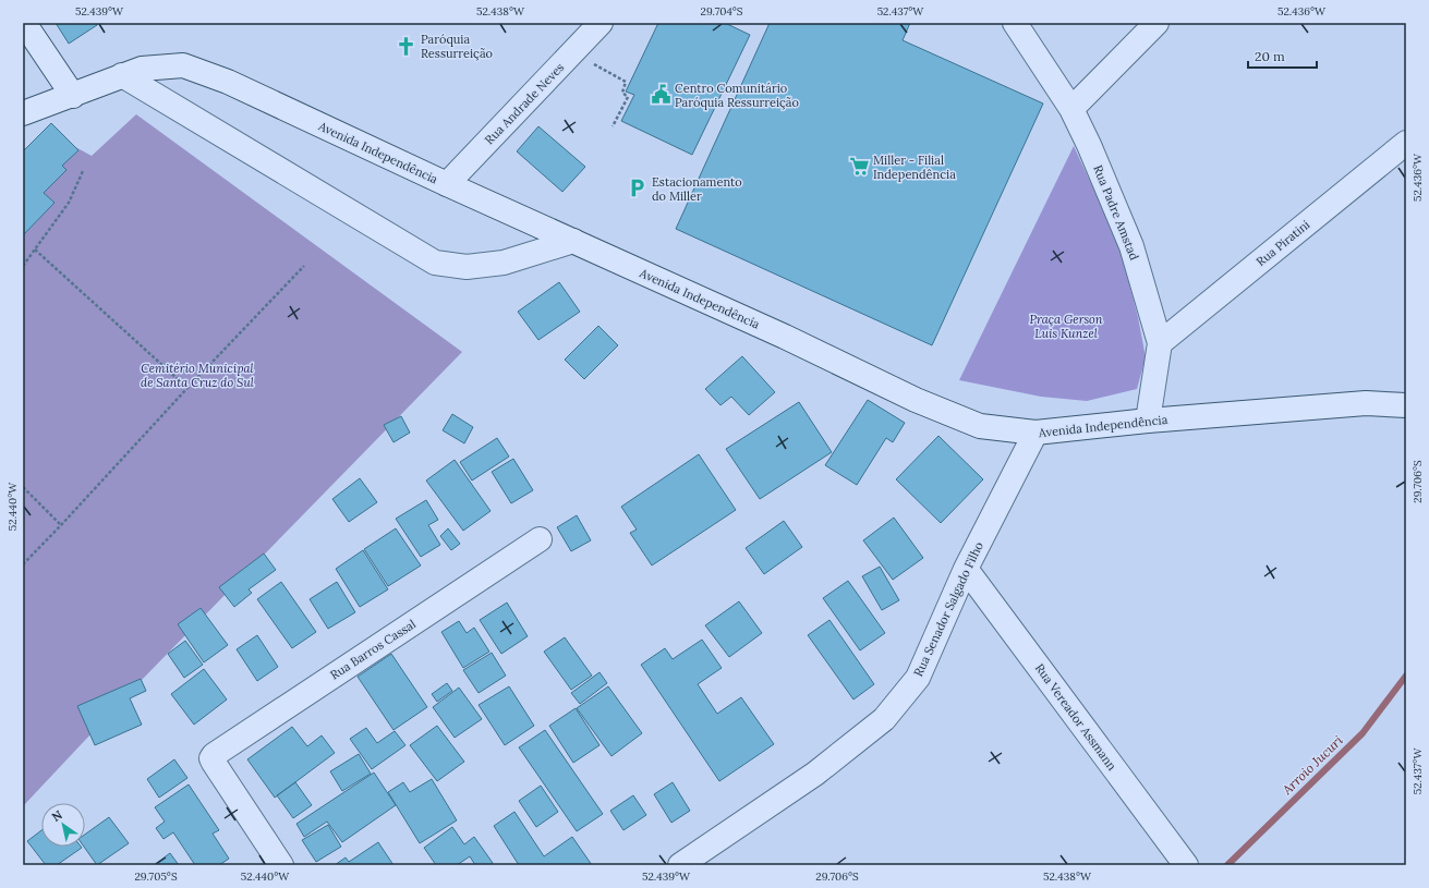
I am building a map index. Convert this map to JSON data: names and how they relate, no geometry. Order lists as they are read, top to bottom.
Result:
{
  "streets": {
    "street": [
      "Rua Andrade Neves",
      "Avenida Independência",
      "Rua Padre Amstad",
      "Rua Piratini",
      "Rua Senador Salgado Filho",
      "Rua Barros Cassal",
      "Rua Vereador Assmann"
    ]
  },
  "crossings": [
    ["Rua Andrade Neves", "Avenida Independência"],
    ["Avenida Independência", "Rua Padre Amstad"],
    ["Avenida Independência", "Rua Senador Salgado Filho"],
    ["Rua Padre Amstad", "Rua Piratini"],
    ["Rua Senador Salgado Filho", "Rua Vereador Assmann"]
  ],
  "water": ["Arroio Jucuri"],
  "parks": ["Praça Gerson Luis Kunzel", "Cemitério Municipal de Santa Cruz do Sul"],
  "places": {
    "church": ["Paróquia Ressurreição"],
    "public building": ["Centro Comunitário Paróquia Ressurreição"],
    "supermarket": ["Miller - Filial Independência"],
    "parking": ["Estacionamento do Miller"]
  },
  "scale_bar": "20 m",
  "north": "top left",
  "coordinates": [
    "52.439°W",
    "52.438°W",
    "29.704°S",
    "52.437°W",
    "52.436°W",
    "29.706°S",
    "52.440°W",
    "29.705°S"
  ]
}
